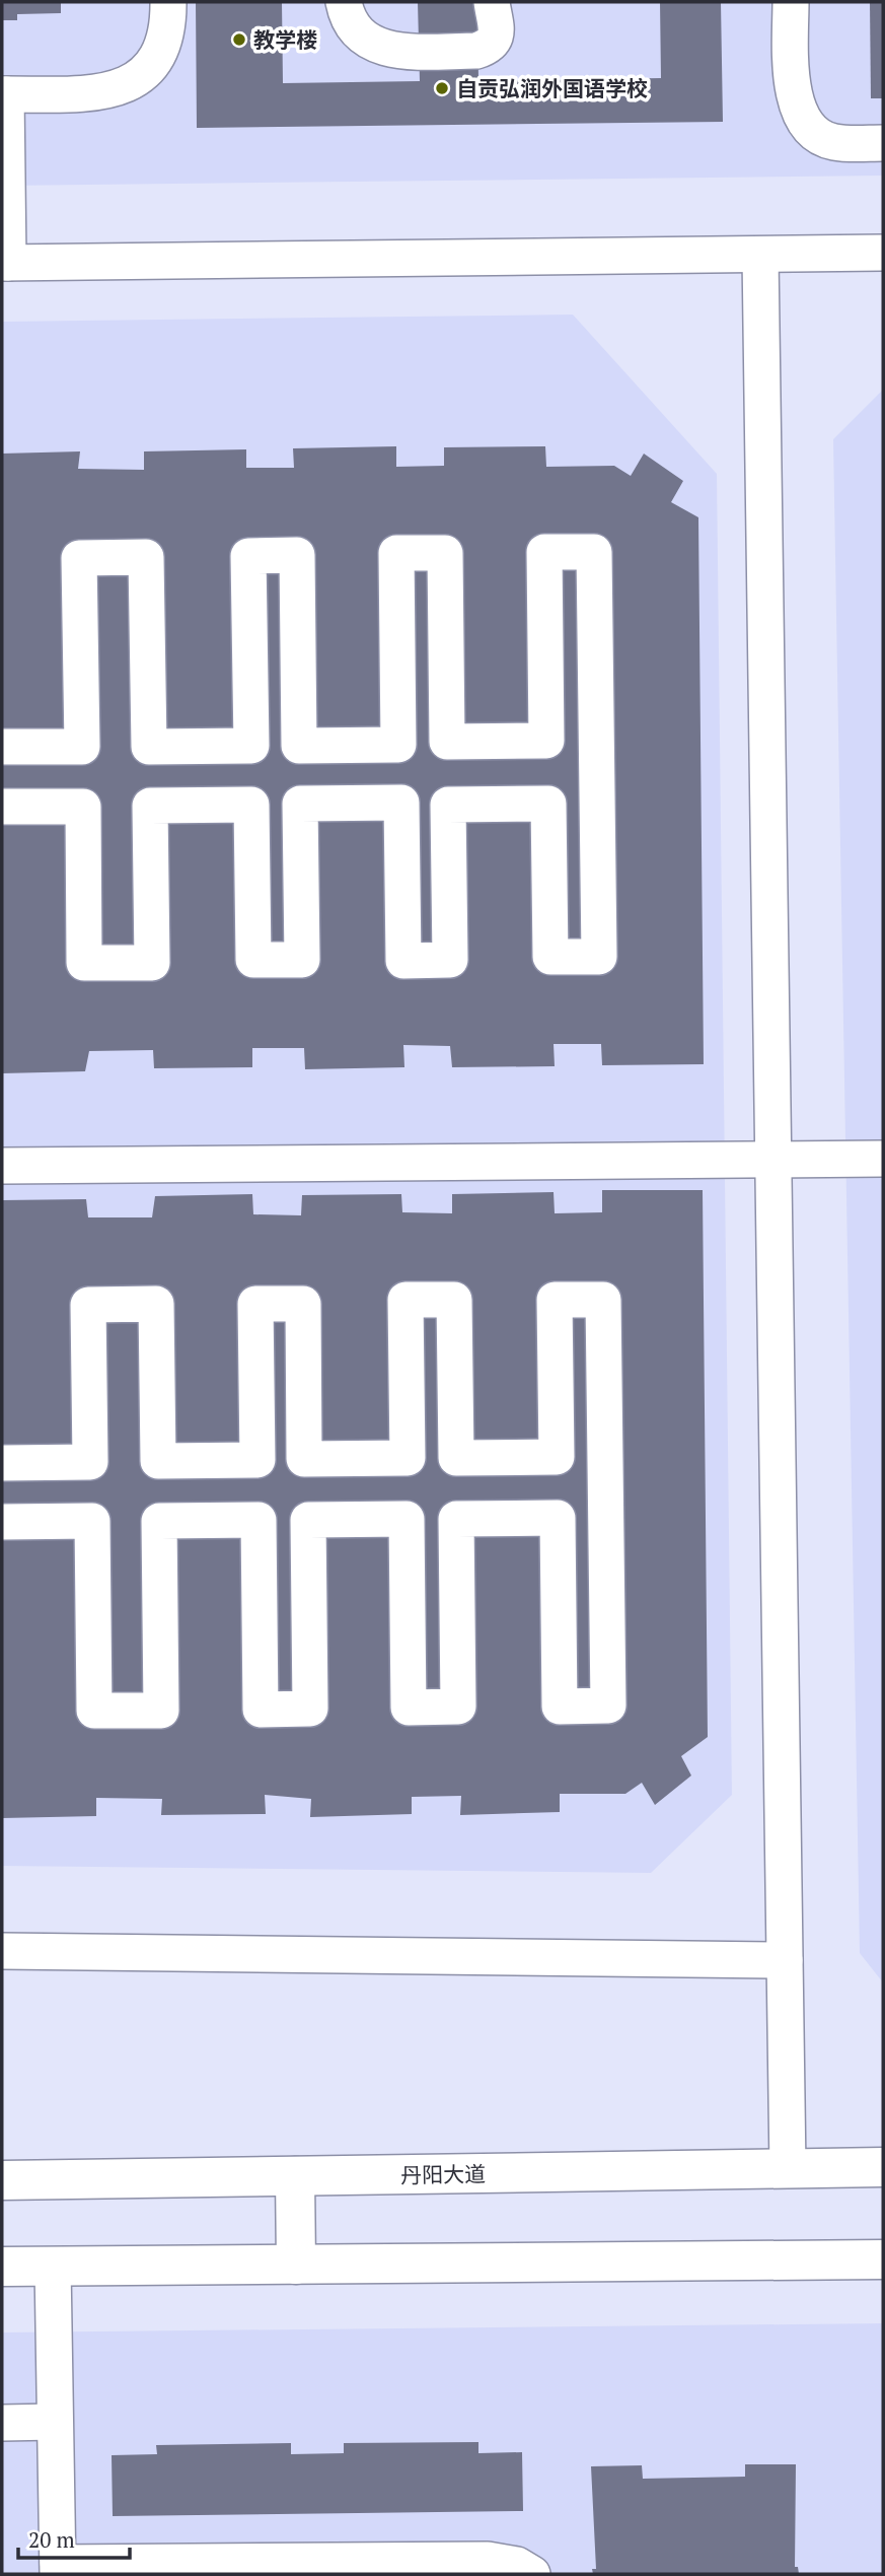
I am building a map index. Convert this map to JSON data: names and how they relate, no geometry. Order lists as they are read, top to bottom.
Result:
{
  "streets": {
    "main road": ["丹阳大道"]
  },
  "places": ["教学楼", "自贡弘润外国语学校"],
  "scale_bar": "20 m"
}
